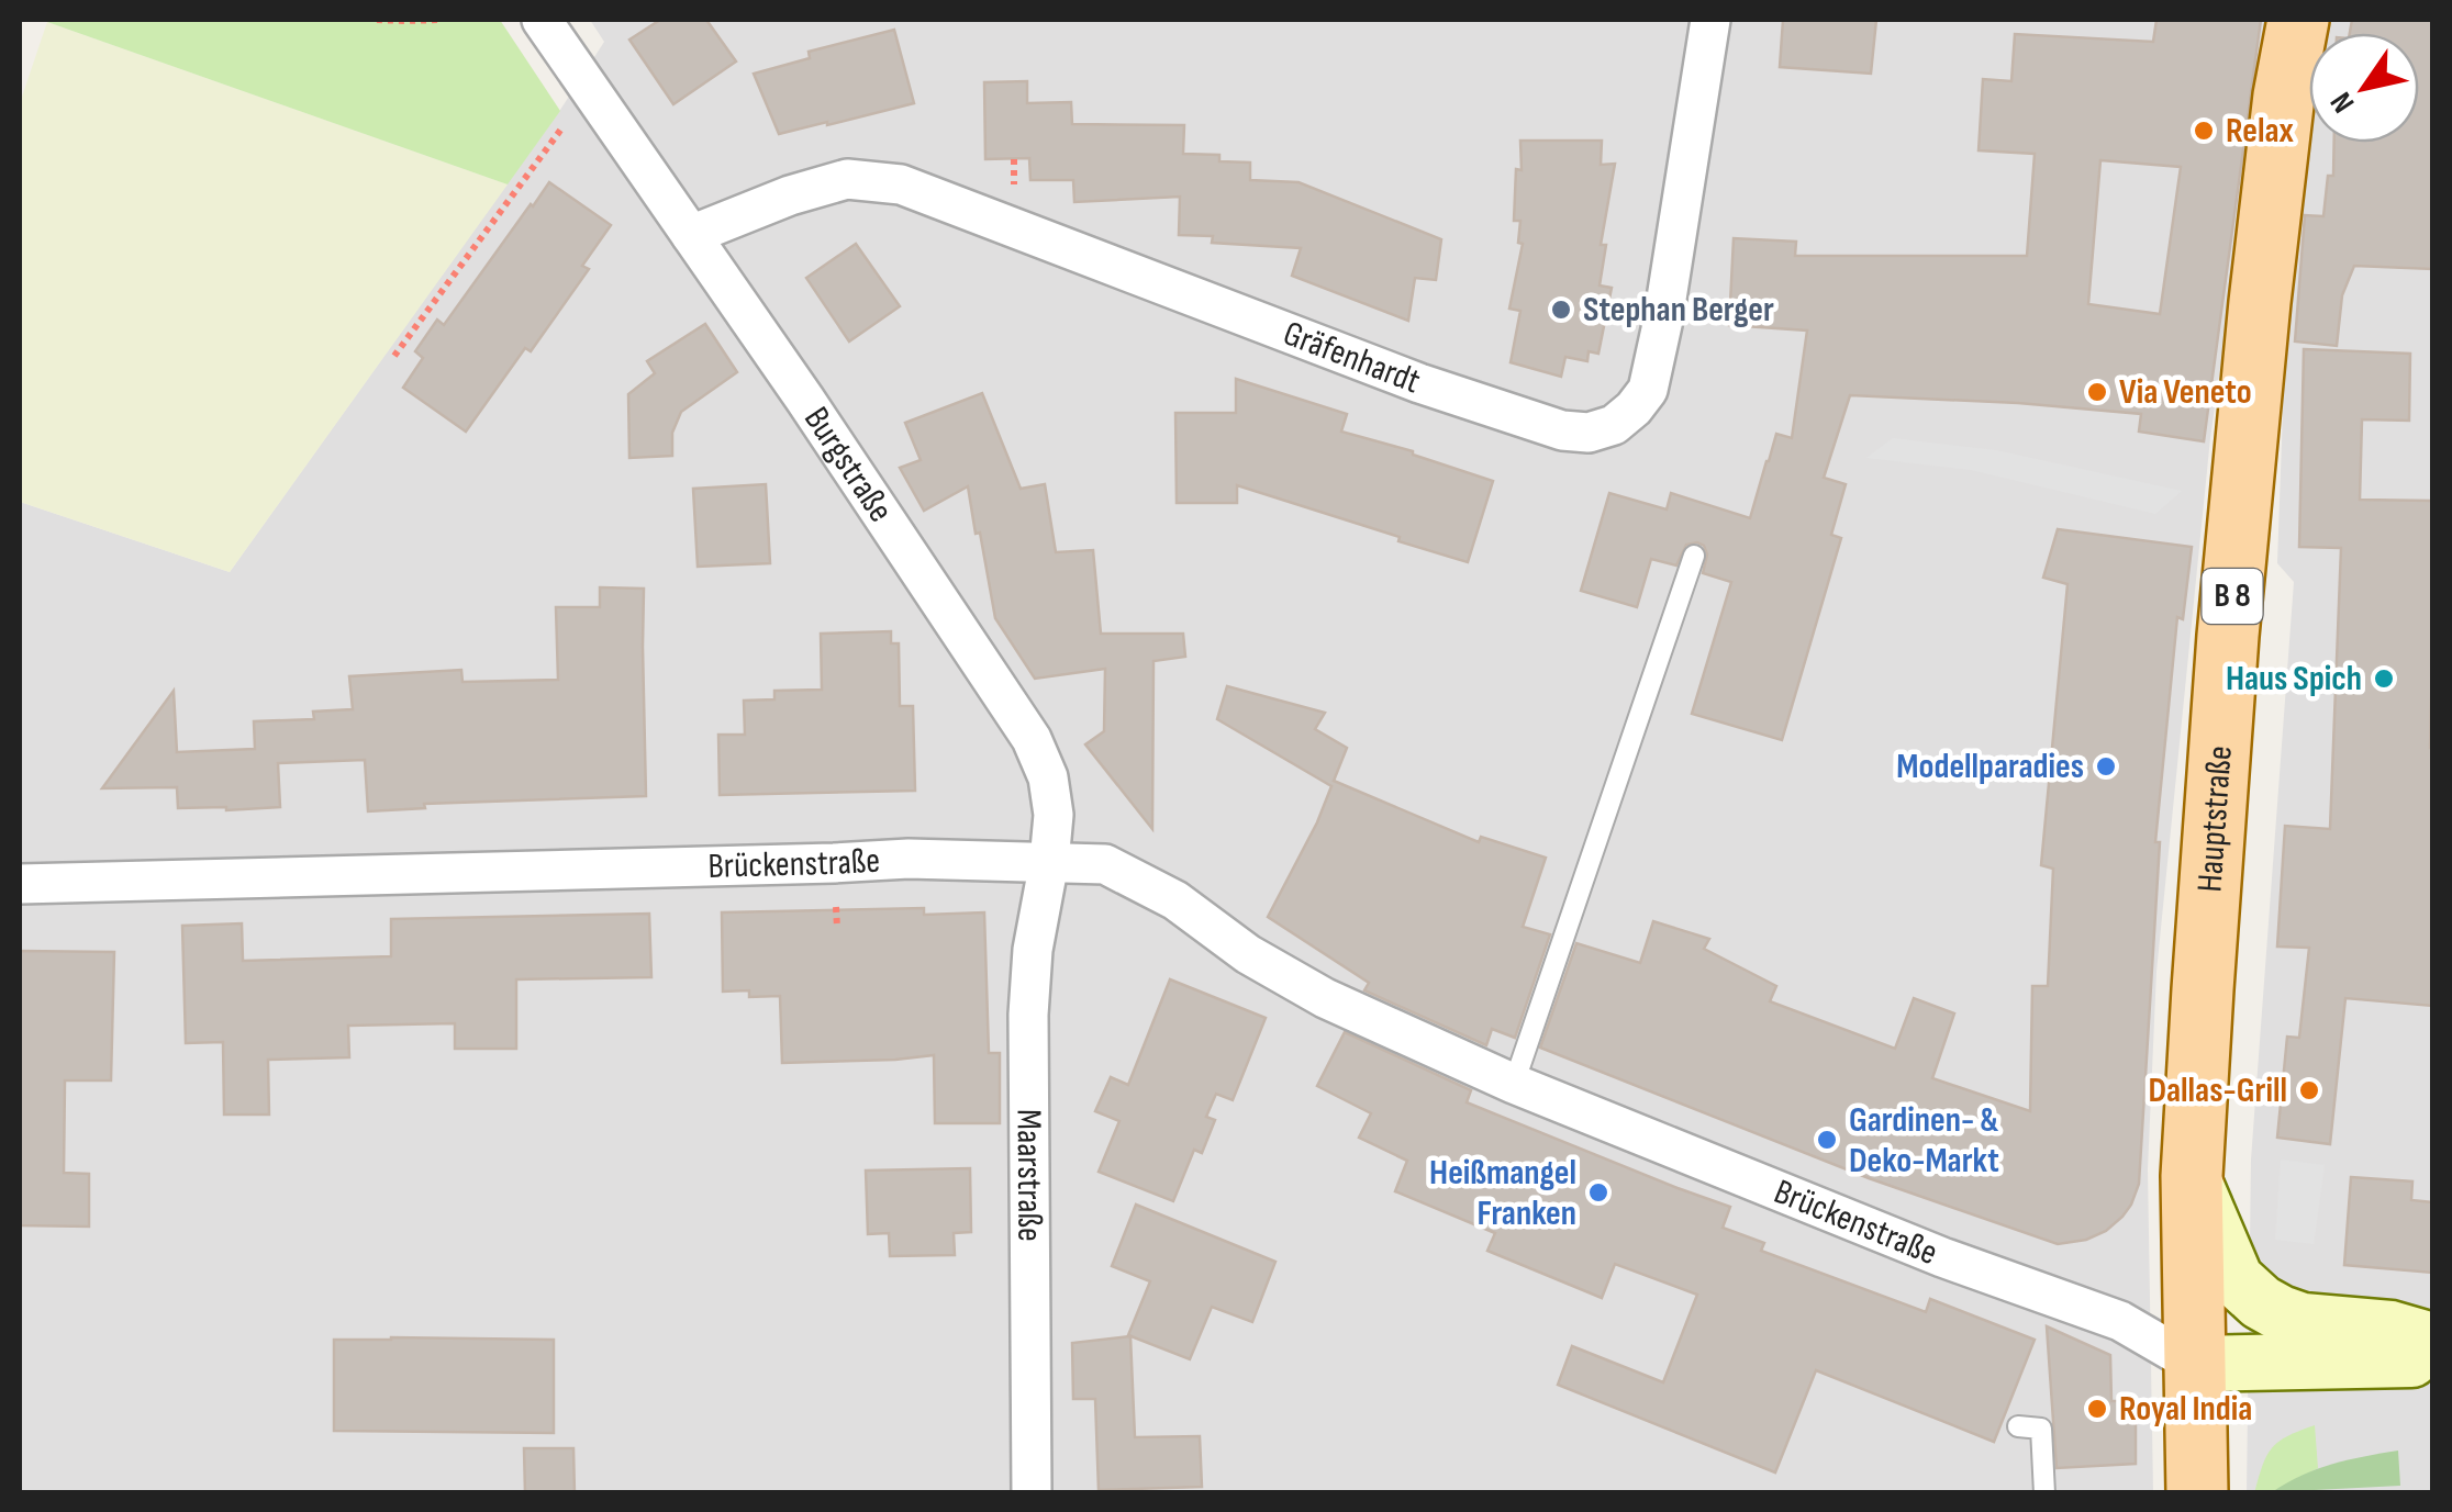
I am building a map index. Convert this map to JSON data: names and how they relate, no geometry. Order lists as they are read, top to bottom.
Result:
{
  "streets": {
    "main road": ["B 8", "Hauptstraße"],
    "street": [
      "Gräfenhardt",
      "Burgstraße",
      "Brückenstraße",
      "Maarstraße"
    ]
  },
  "crossings": [
    ["Gräfenhardt", "Burgstraße"],
    ["Burgstraße", "Brückenstraße"],
    ["Burgstraße", "Maarstraße"],
    ["Hauptstraße", "Brückenstraße"],
    ["Brückenstraße", "Maarstraße"]
  ],
  "places": [
    "Relax",
    "Stephan Berger",
    "Via Veneto",
    "Haus Spich",
    "Modellparadies",
    "Dallas-Grill",
    "Gardinen- & Deko-Markt",
    "Heißmangel Franken",
    "Royal India"
  ],
  "north": "bottom left"
}
